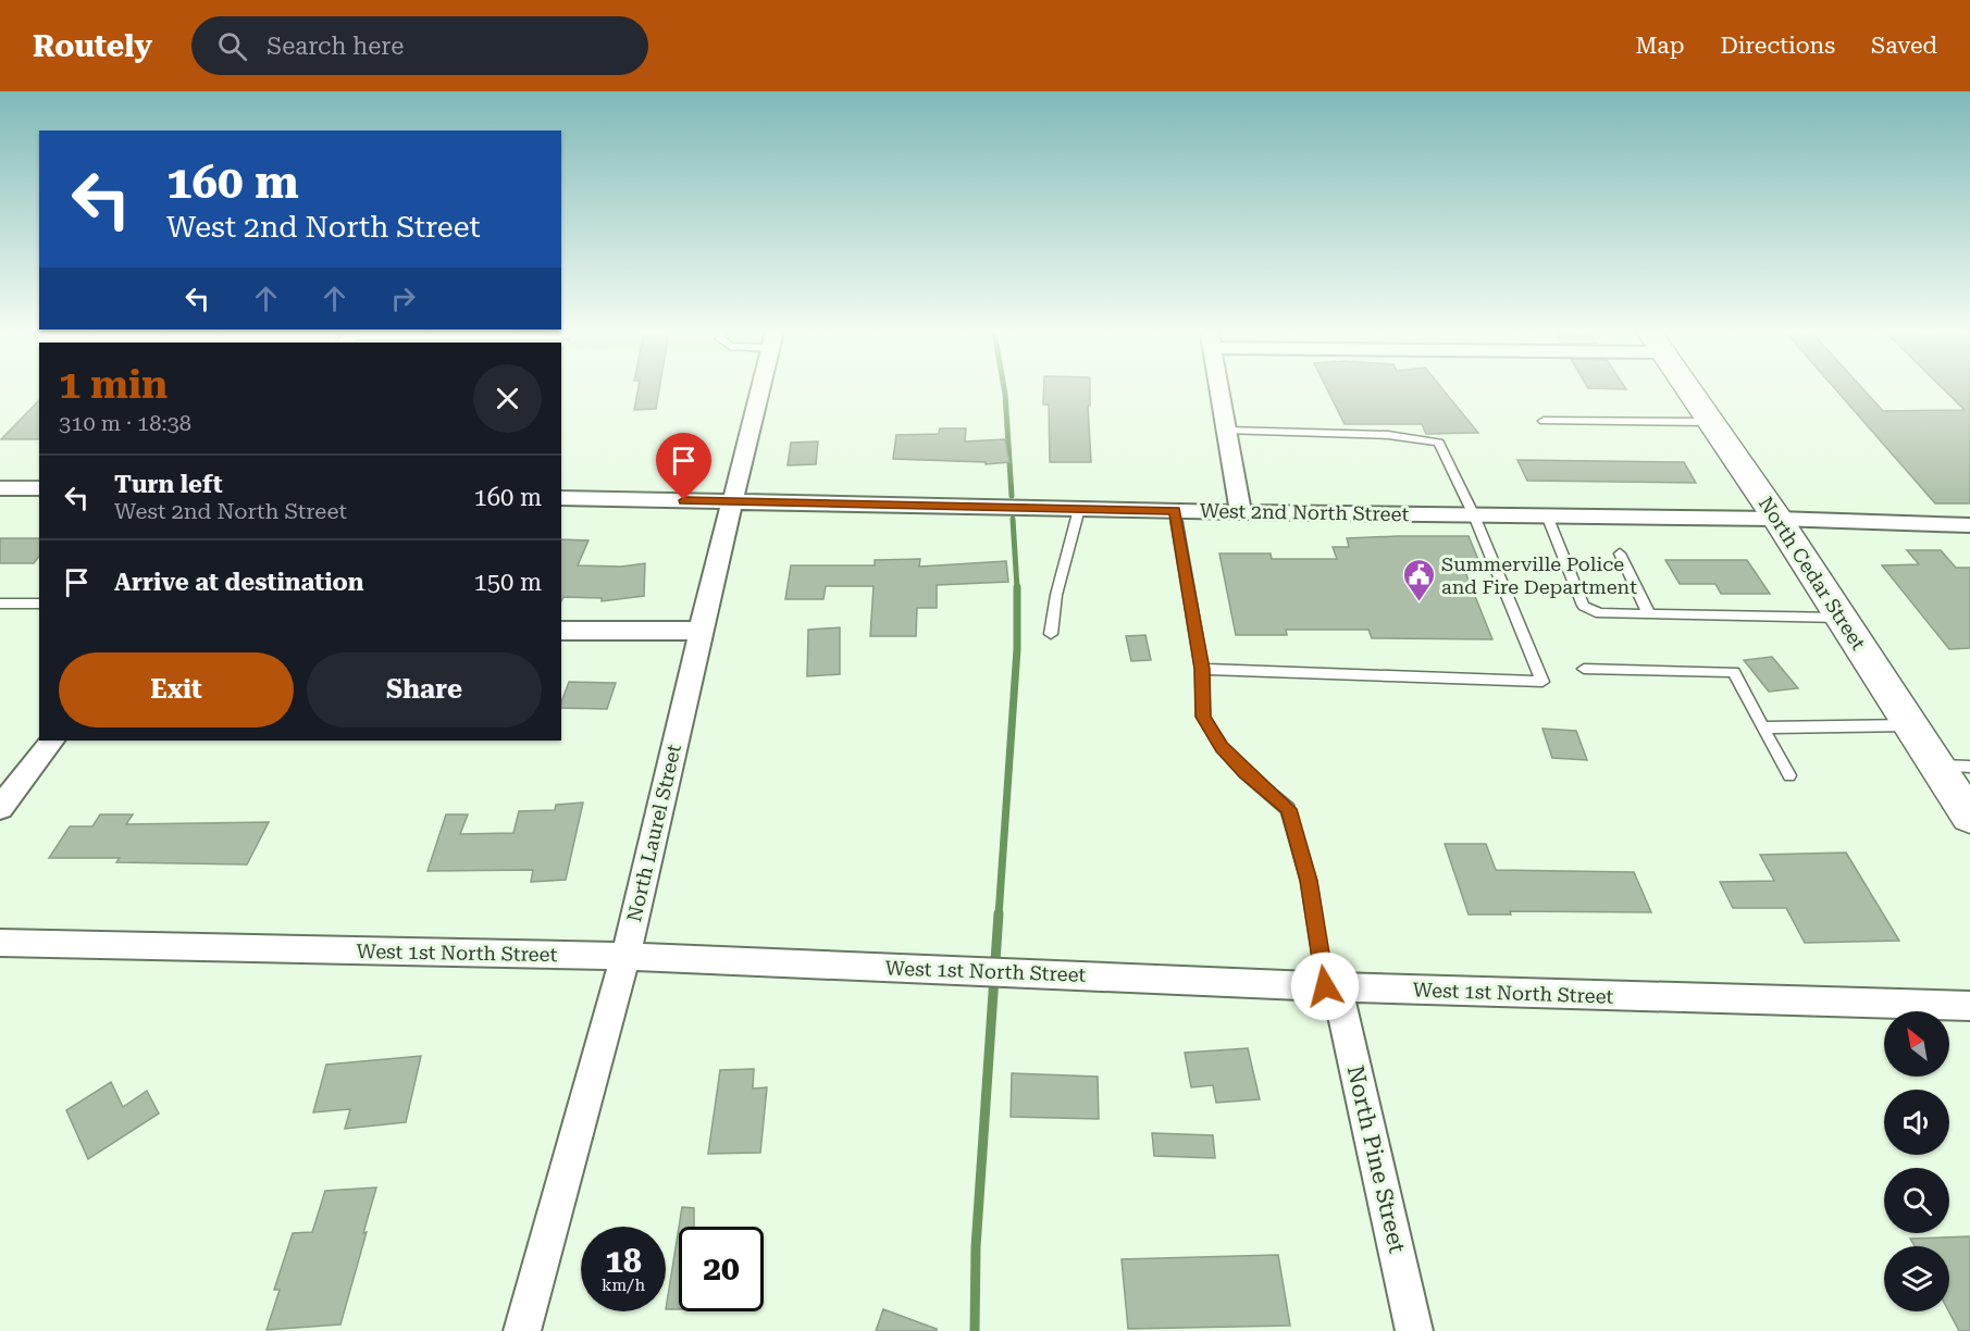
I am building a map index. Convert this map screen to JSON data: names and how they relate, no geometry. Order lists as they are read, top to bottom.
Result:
{
  "streets": {
    "street": [
      "West 2nd North Street",
      "North Cedar Street",
      "North Laurel Street",
      "West 1st North Street",
      "North Pine Street"
    ]
  },
  "crossings": [
    ["West 2nd North Street", "North Cedar Street"],
    ["West 2nd North Street", "North Laurel Street"],
    ["West 2nd North Street", "North Pine Street"],
    ["North Laurel Street", "West 1st North Street"],
    ["West 1st North Street", "North Pine Street"]
  ],
  "places": {
    "public building": ["Summerville Police and Fire Department"]
  },
  "north": "top left",
  "page": {
    "header": "Routely",
    "search": "Search here",
    "nav": ["Map", "Directions", "Saved"],
    "turn": ["160 m", "West 2nd North Street"],
    "heading": ["1 min", "310 m · 18:38"],
    "list": [
      {
        "name": "Turn left",
        "note": "West 2nd North Street",
        "value": "160 m"
      },
      {
        "name": "Arrive at destination",
        "value": "150 m"
      }
    ],
    "buttons": ["Exit", "Share"],
    "speed": "18 km/h",
    "limit": "20"
  }
}
